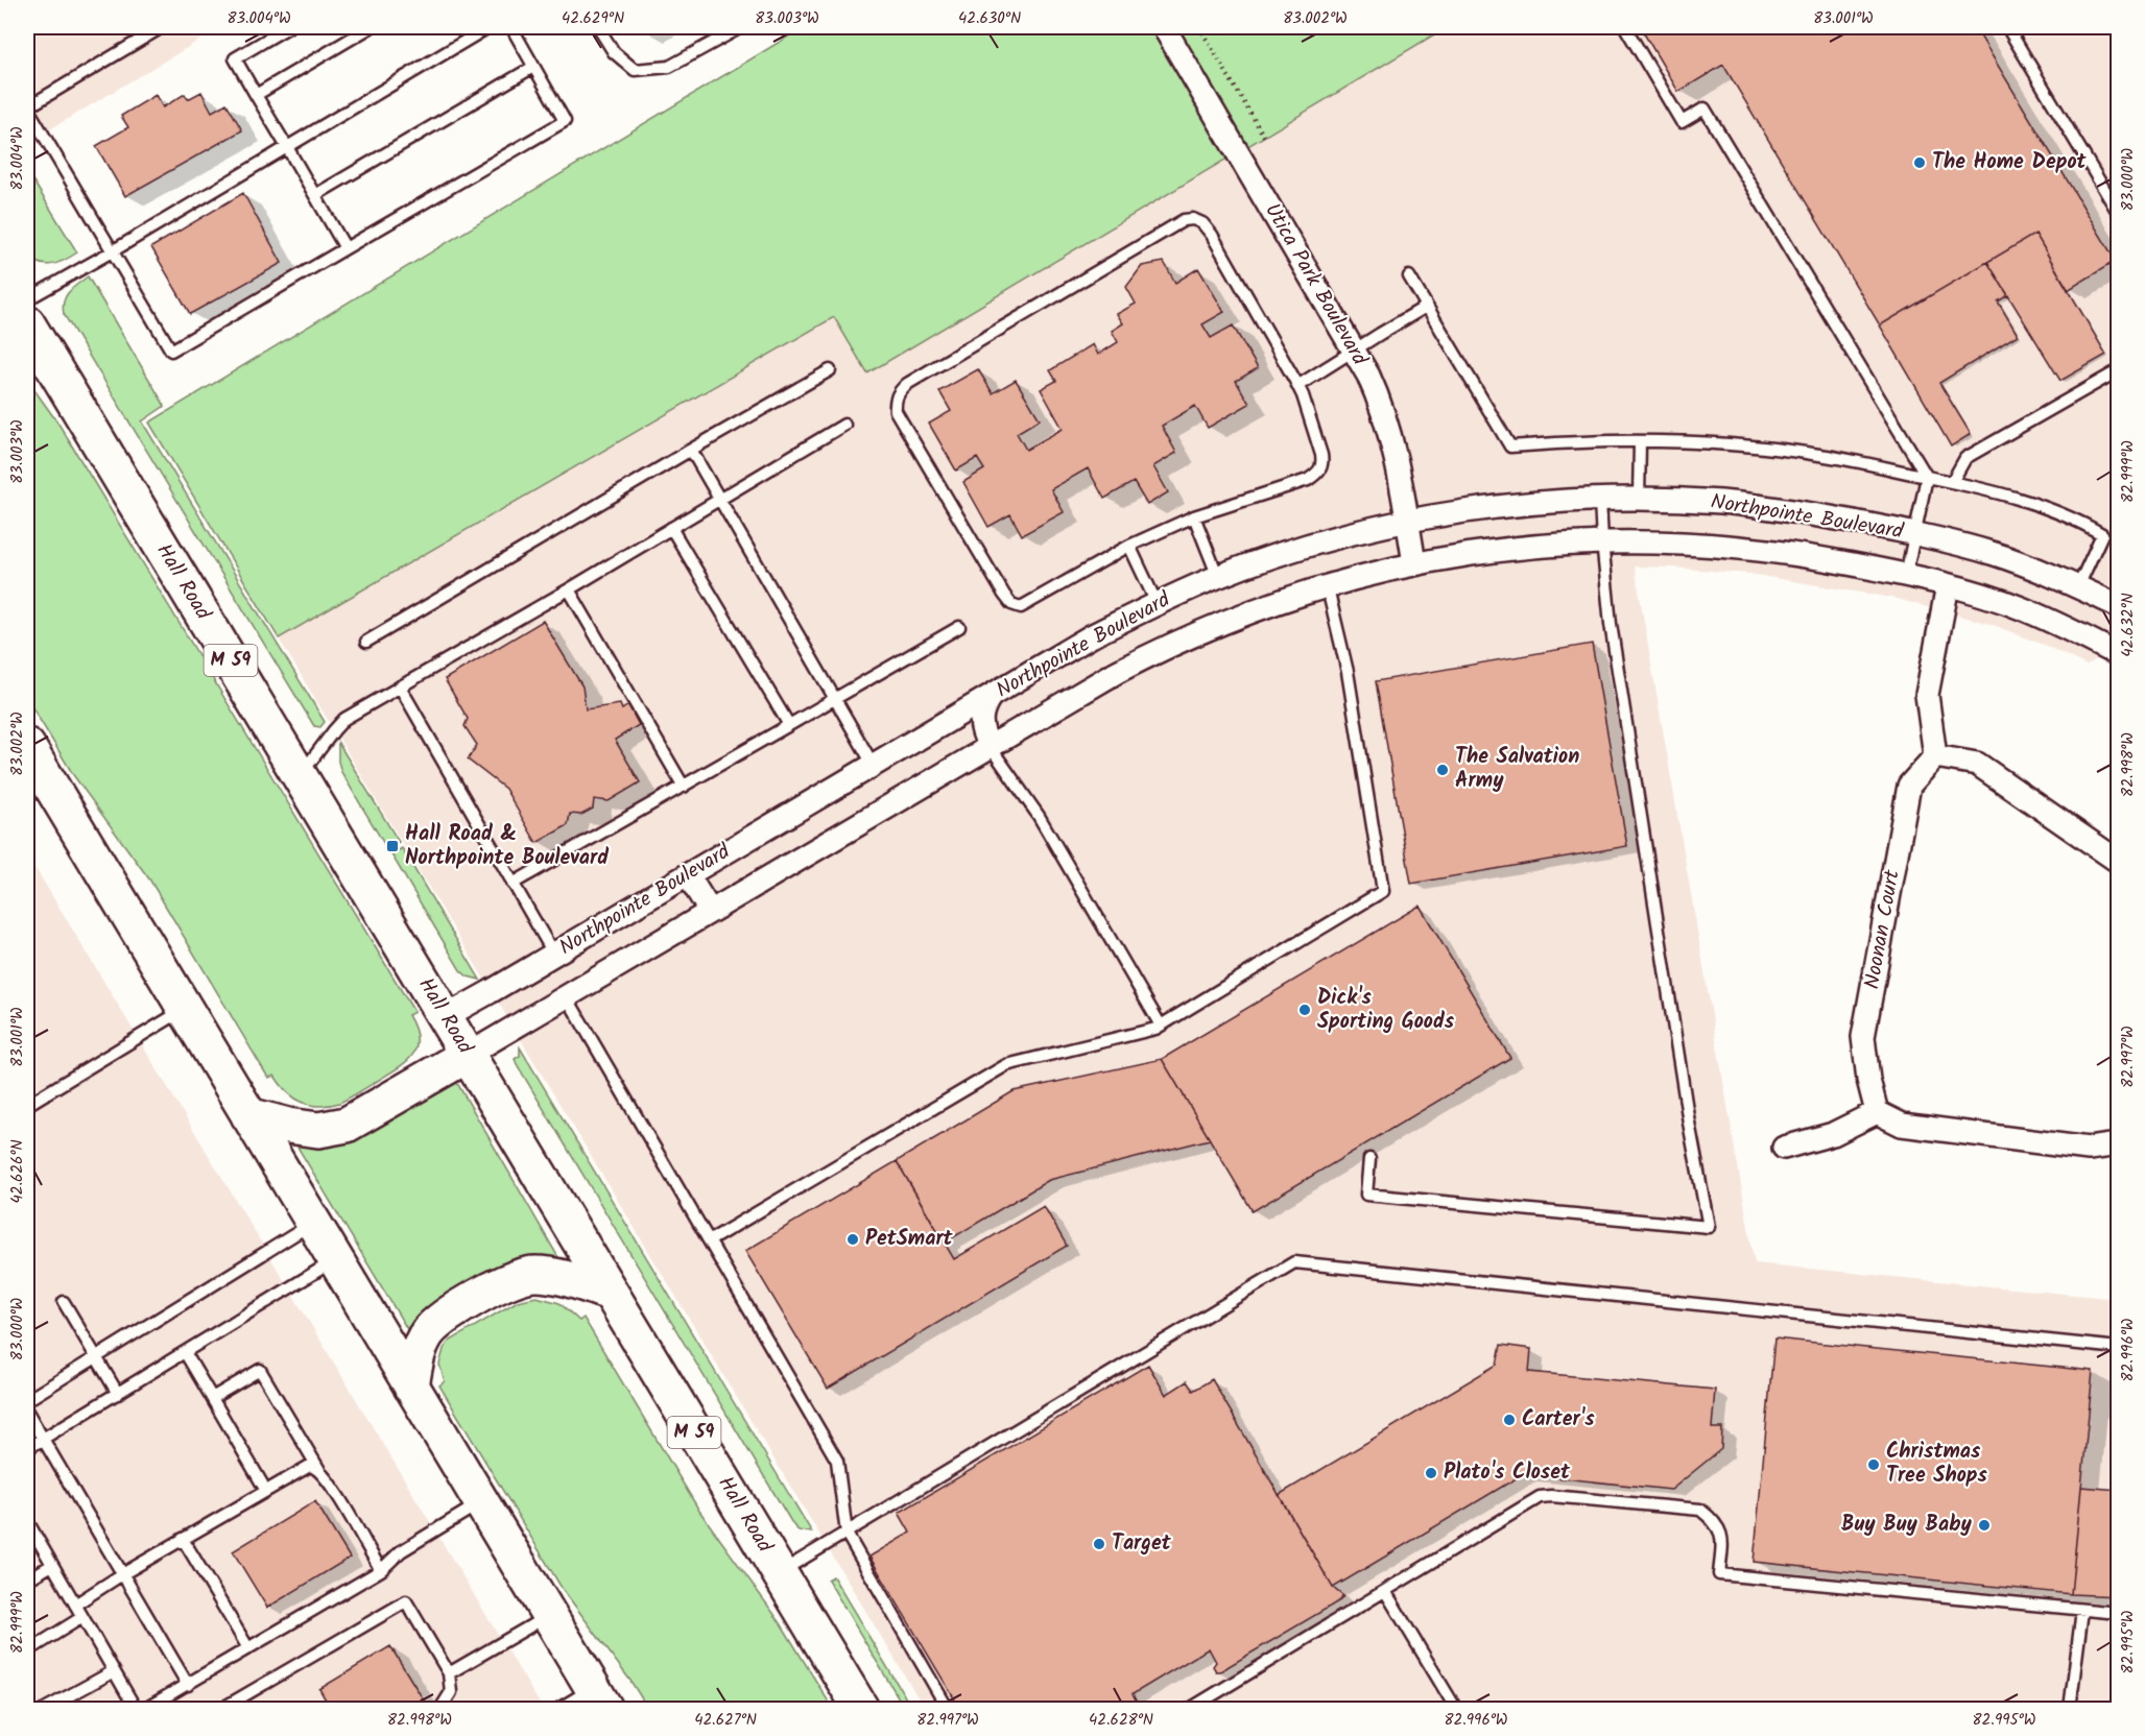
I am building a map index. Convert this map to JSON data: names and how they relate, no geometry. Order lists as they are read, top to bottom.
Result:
{
  "streets": {
    "highway": ["Hall Road", "M 59"],
    "street": ["Utica Park Boulevard", "Northpointe Boulevard", "Noonan Court"]
  },
  "crossings": [
    ["Utica Park Boulevard", "Northpointe Boulevard"],
    ["Northpointe Boulevard", "Hall Road"]
  ],
  "places": {
    "other": [
      "The Home Depot",
      "The Salvation Army",
      "Dick's Sporting Goods",
      "PetSmart",
      "Carter's",
      "Christmas Tree Shops",
      "Plato's Closet",
      "Buy Buy Baby",
      "Target"
    ],
    "transit": ["Hall Road & Northpointe Boulevard"]
  },
  "coordinates": [
    "83.004°W",
    "42.629°N",
    "83.003°W",
    "42.630°N",
    "83.002°W",
    "83.001°W",
    "83.000°W",
    "82.999°W",
    "42.632°N",
    "82.998°W",
    "82.997°W",
    "42.626°N",
    "82.996°W",
    "82.995°W",
    "42.627°N",
    "42.628°N"
  ]
}
